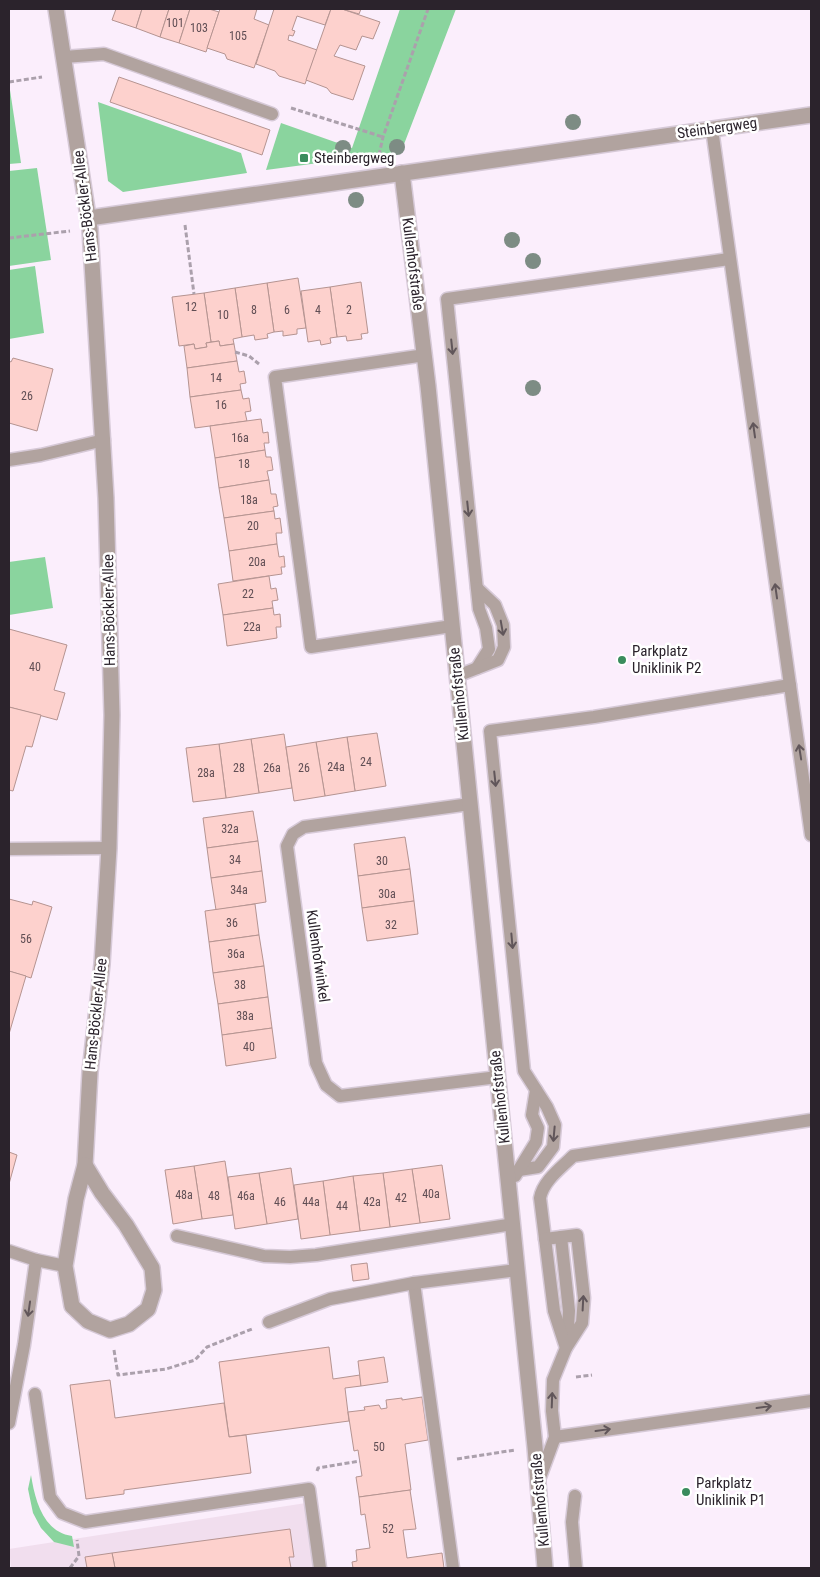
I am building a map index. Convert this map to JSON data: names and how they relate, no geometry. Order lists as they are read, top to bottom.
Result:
{
  "streets": {
    "street": ["Steinbergweg", "Hans-Böckler-Allee", "Kullenhofstraße"],
    "lane": ["Kullenhofwinkel"]
  },
  "crossings": [
    ["Steinbergweg", "Hans-Böckler-Allee"],
    ["Steinbergweg", "Kullenhofstraße"],
    ["Kullenhofstraße", "Kullenhofwinkel"]
  ],
  "places": {
    "transit": ["Steinbergweg"],
    "other": ["Parkplatz Uniklinik P2", "Parkplatz Uniklinik P1"]
  },
  "house_numbers": [
    "101",
    "103",
    "105",
    "12",
    "8",
    "6",
    "4",
    "2",
    "10",
    "14",
    "26",
    "16",
    "16a",
    "18",
    "18a",
    "20",
    "20a",
    "22",
    "22a",
    "40",
    "24",
    "24a",
    "28",
    "26a",
    "26",
    "28a",
    "32a",
    "34",
    "30",
    "34a",
    "30a",
    "36",
    "32",
    "56",
    "36a",
    "38",
    "38a",
    "40",
    "40a",
    "48a",
    "48",
    "46a",
    "42",
    "46",
    "44a",
    "42a",
    "44",
    "50",
    "52"
  ]
}
